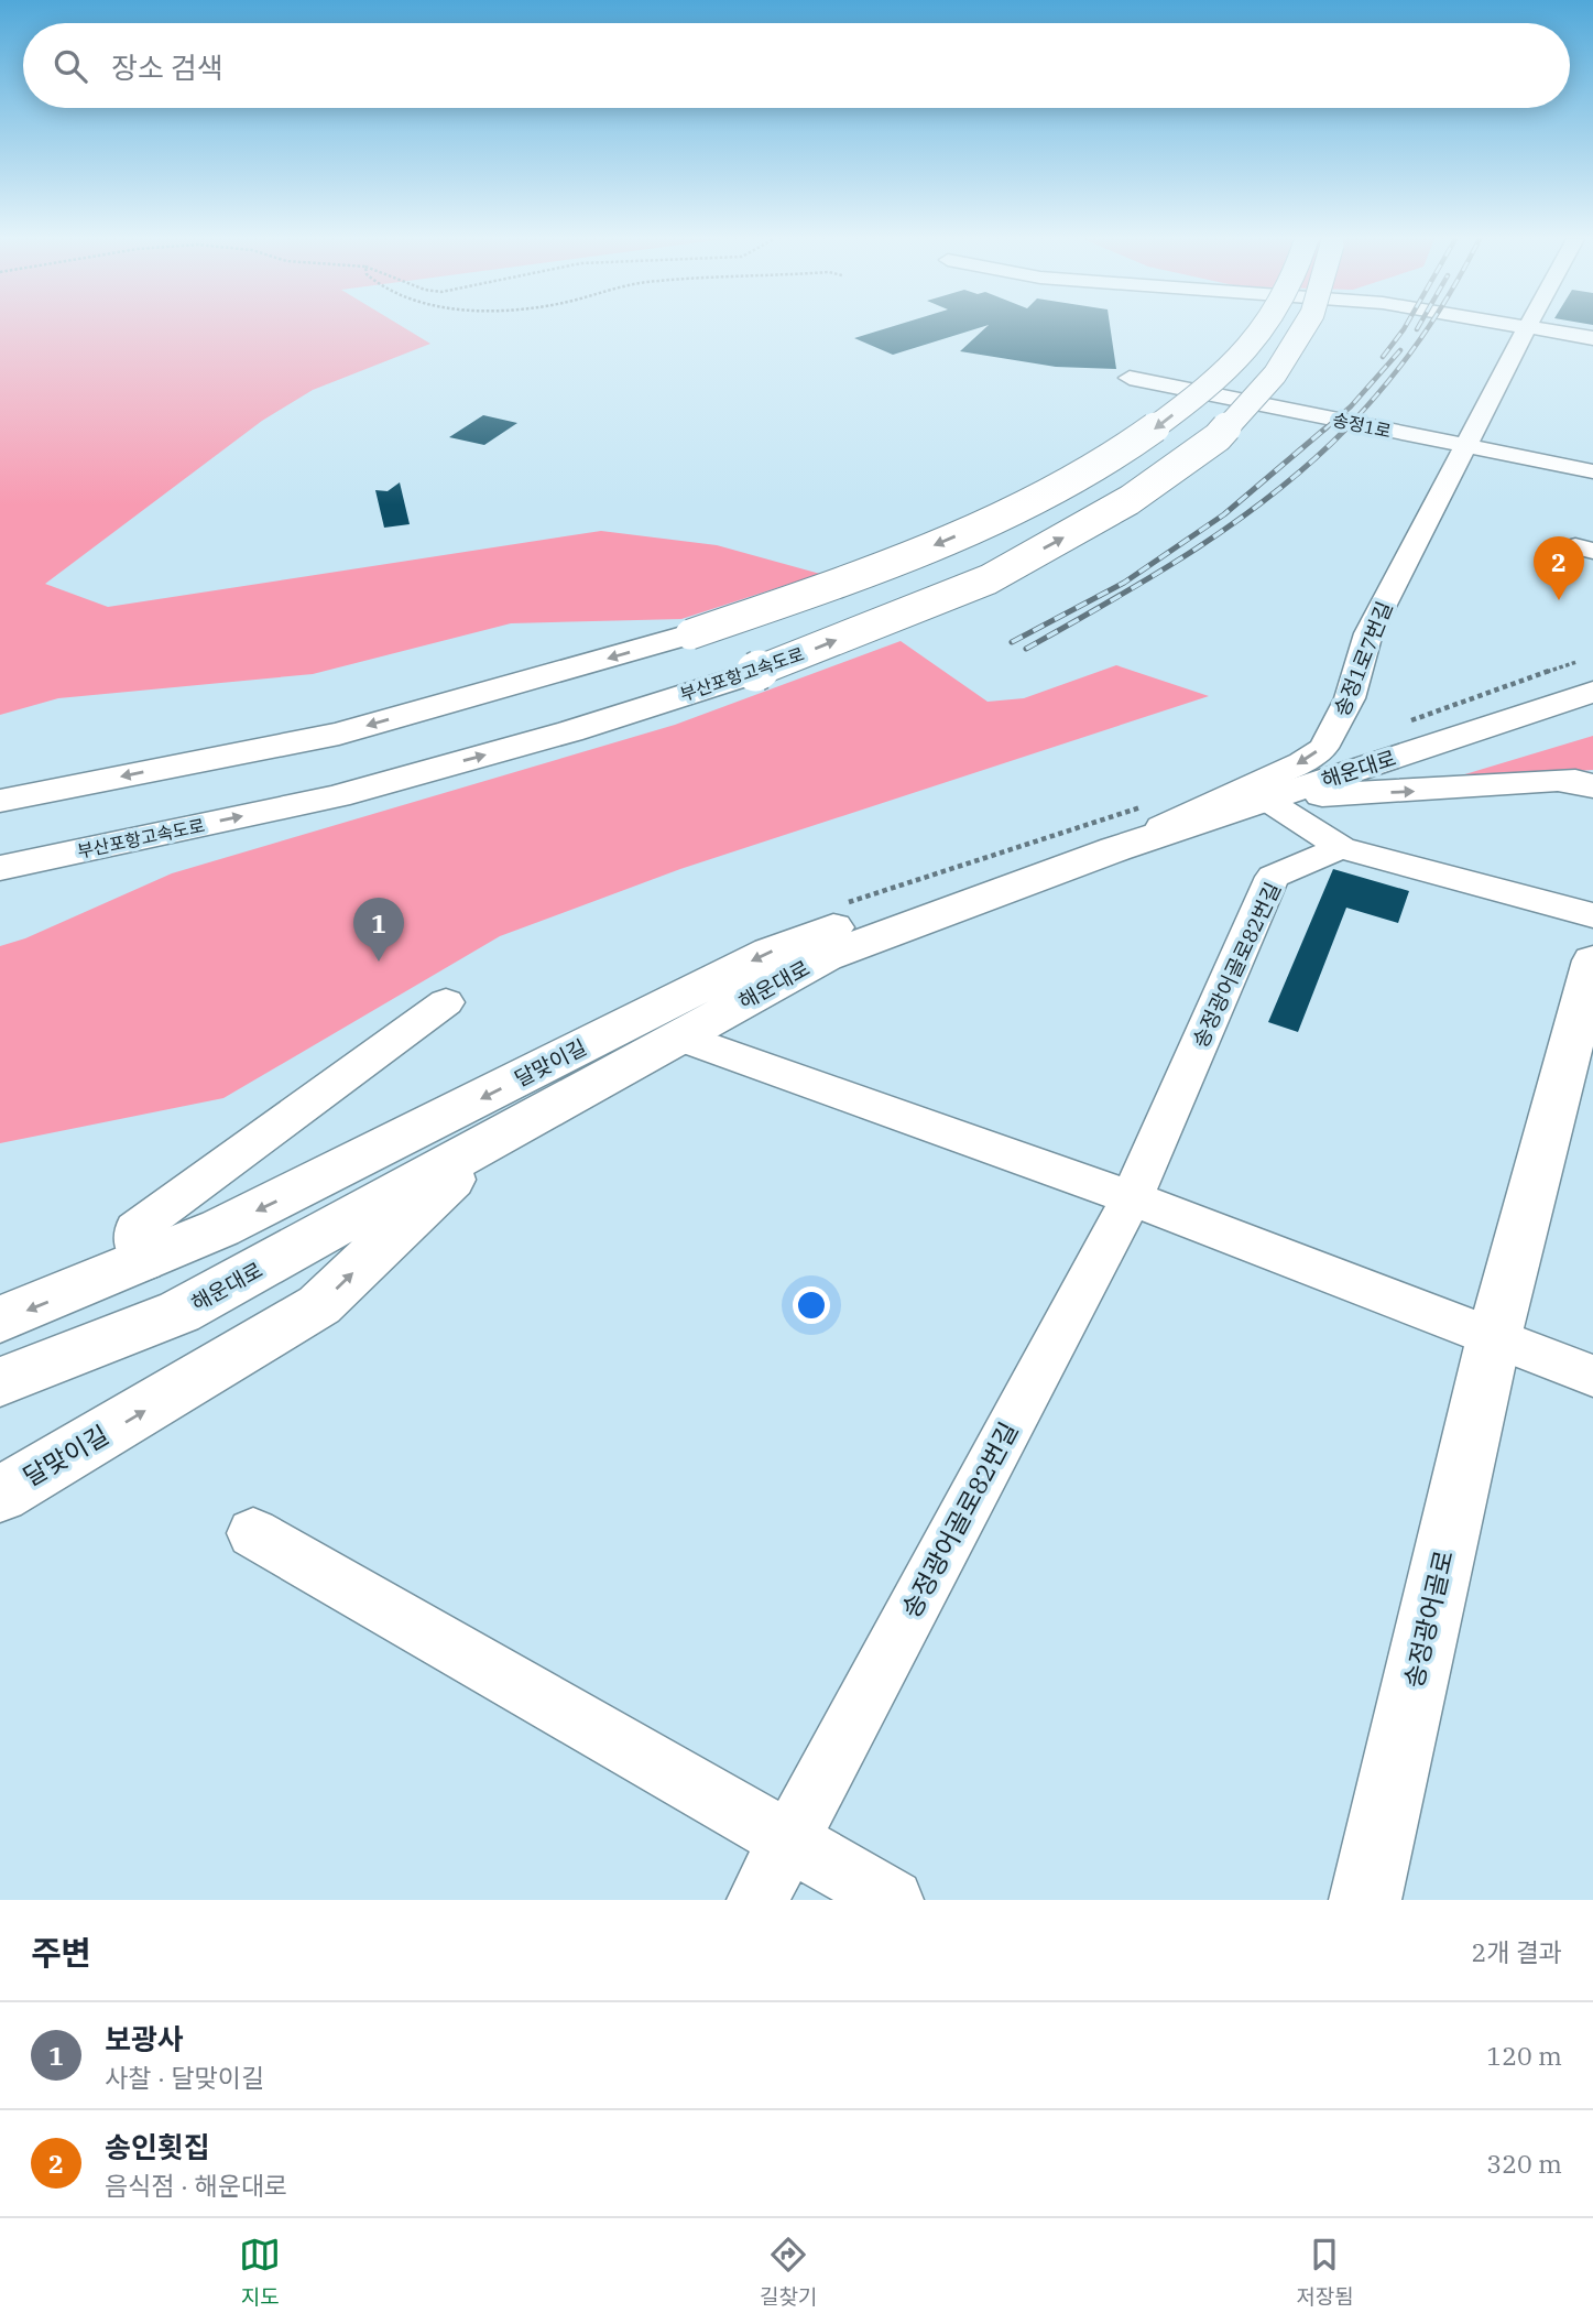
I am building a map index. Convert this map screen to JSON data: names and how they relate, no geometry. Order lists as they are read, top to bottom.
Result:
{
  "streets": {
    "main road": [
      "부산포항고속도로",
      "해운대로",
      "달맞이길",
      "송정광어골로"
    ],
    "street": ["송정1로", "송정1로7번길", "송정광어골로82번길"]
  },
  "crossings": [
    ["송정1로", "송정1로7번길"],
    ["송정1로7번길", "해운대로"],
    ["송정1로7번길", "달맞이길"],
    ["해운대로", "달맞이길"]
  ],
  "one_way": ["송정1로7번길"],
  "page": {
    "search": "장소 검색",
    "pins": ["2", "1"],
    "heading": ["주변", "2개 결과"],
    "list": [
      {
        "mark": "1",
        "name": "보광사",
        "note": "사찰 · 달맞이길",
        "value": "120 m"
      },
      {
        "mark": "2",
        "name": "송인횟집",
        "note": "음식점 · 해운대로",
        "value": "320 m"
      }
    ],
    "nav": ["지도", "길찾기", "저장됨"]
  }
}
